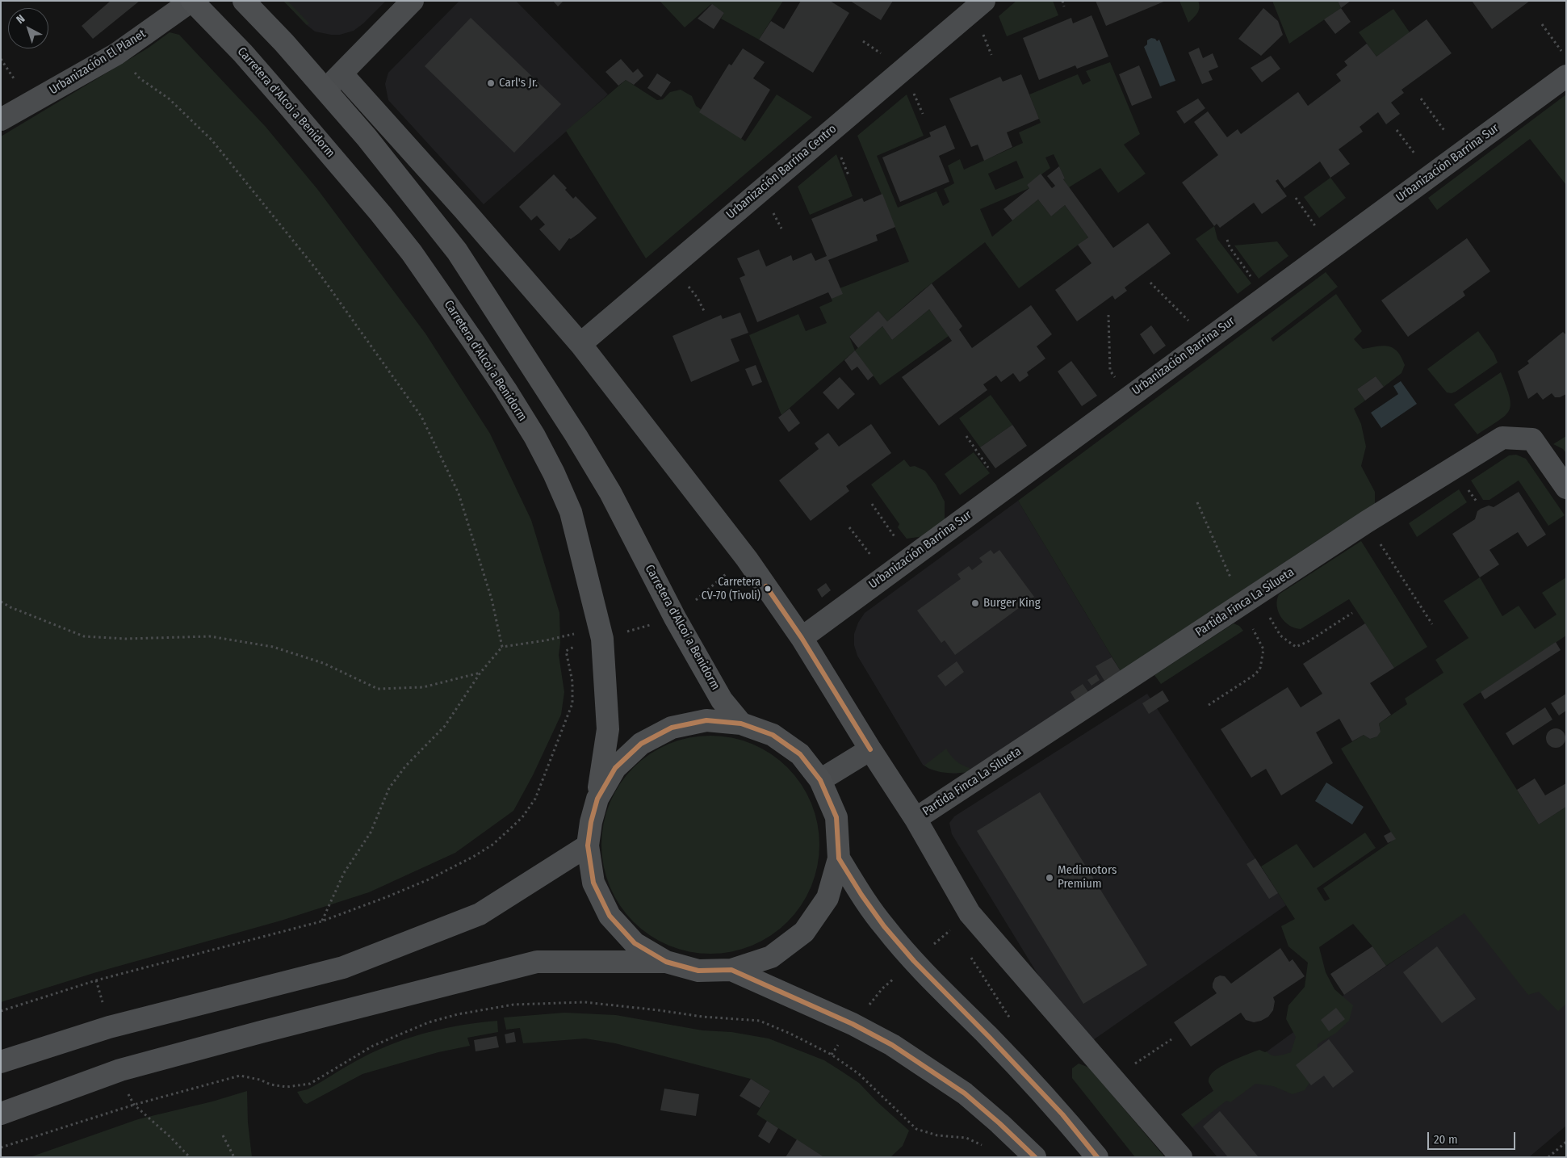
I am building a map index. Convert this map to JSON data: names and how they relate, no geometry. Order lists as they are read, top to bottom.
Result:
{
  "streets": {
    "main road": ["Carretera d'Alcoi a Benidorm"],
    "street": [
      "Urbanización El Planet",
      "Urbanización Barrina Sur",
      "Urbanización Barrina Centro",
      "Partida Finca La Silueta"
    ]
  },
  "crossings": [
    ["Urbanización El Planet", "Carretera d'Alcoi a Benidorm"]
  ],
  "places": [
    "Carl's Jr.",
    "Carretera CV-70 (Tivoli)",
    "Burger King",
    "Medimotors Premium"
  ],
  "scale_bar": "20 m",
  "north": "top left"
}
